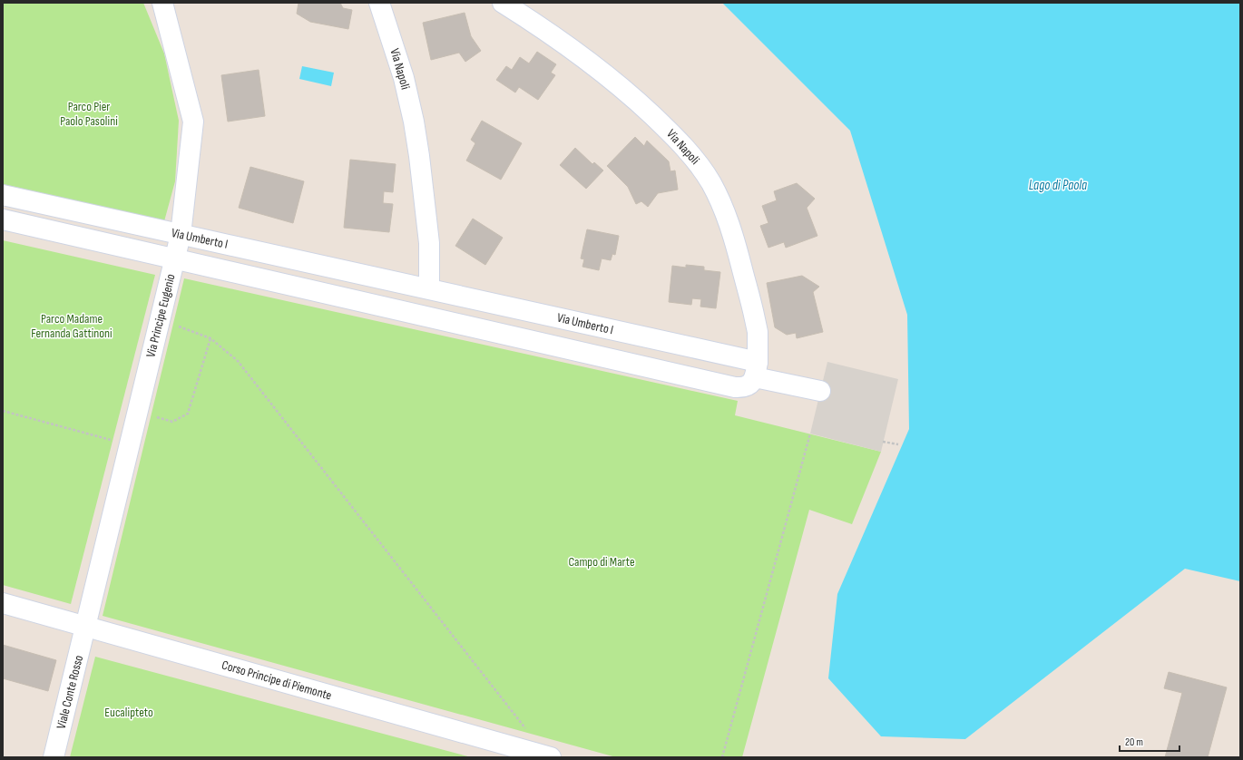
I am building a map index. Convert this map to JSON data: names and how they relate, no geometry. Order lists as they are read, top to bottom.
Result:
{
  "streets": {
    "street": [
      "Via Napoli",
      "Via Umberto I",
      "Via Principe Eugenio",
      "Corso Principe di Piemonte",
      "Viale Conte Rosso"
    ]
  },
  "crossings": [
    ["Via Napoli", "Via Umberto I"],
    ["Via Umberto I", "Via Principe Eugenio"],
    ["Via Principe Eugenio", "Corso Principe di Piemonte"],
    ["Via Principe Eugenio", "Viale Conte Rosso"],
    ["Corso Principe di Piemonte", "Viale Conte Rosso"]
  ],
  "water": ["Lago di Paola"],
  "parks": [
    "Parco Pier Paolo Pasolini",
    "Parco Madame Fernanda Gattinoni",
    "Campo di Marte",
    "Eucalipteto"
  ],
  "scale_bar": "20 m"
}
